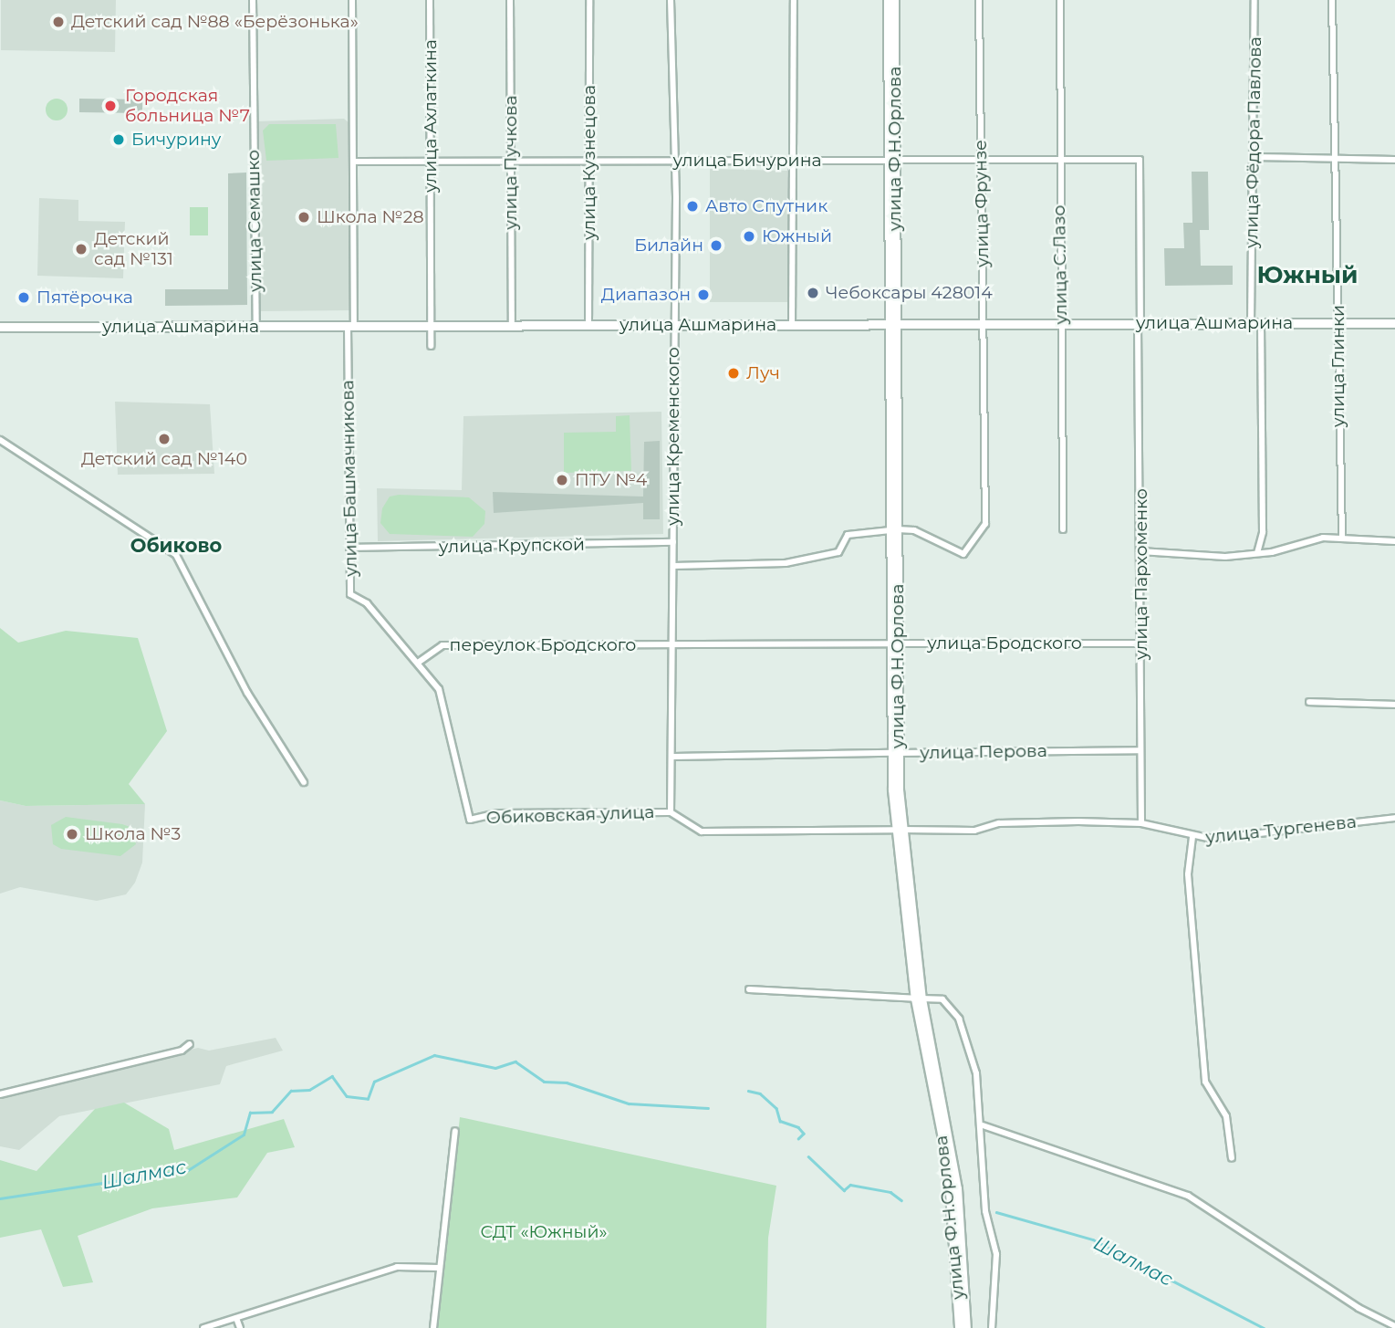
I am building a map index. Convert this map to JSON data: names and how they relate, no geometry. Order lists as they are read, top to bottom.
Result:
{
  "streets": {
    "street": [
      "улица Ахлаткина",
      "улица Фёдора Павлова",
      "улица Ф.Н.Орлова",
      "улица Бичурина",
      "улица Пучкова",
      "улица Кузнецова",
      "улица Фрунзе",
      "улица Семашко",
      "улица С.Лазо",
      "улица Ашмарина",
      "улица Глинки",
      "улица Кременского",
      "улица Башмачникова",
      "улица Крупской",
      "улица Пархоменко",
      "улица Бродского",
      "переулок Бродского",
      "улица Перова",
      "Обиковская улица",
      "улица Тургенева"
    ]
  },
  "crossings": [
    ["улица Ахлаткина", "улица Бичурина"],
    ["улица Ахлаткина", "улица Ашмарина"],
    ["улица Фёдора Павлова", "улица Ашмарина"],
    ["улица Ф.Н.Орлова", "улица Бичурина"],
    ["улица Ф.Н.Орлова", "улица Фрунзе"],
    ["улица Ф.Н.Орлова", "улица Ашмарина"],
    ["улица Ф.Н.Орлова", "улица Бродского"],
    ["улица Ф.Н.Орлова", "улица Перова"],
    ["улица Ф.Н.Орлова", "улица Тургенева"],
    ["улица Бичурина", "улица Пучкова"],
    ["улица Бичурина", "улица Кузнецова"],
    ["улица Бичурина", "улица Фрунзе"],
    ["улица Бичурина", "улица С.Лазо"],
    ["улица Бичурина", "улица Кременского"],
    ["улица Бичурина", "улица Башмачникова"],
    ["улица Бичурина", "улица Пархоменко"],
    ["улица Пучкова", "улица Ашмарина"],
    ["улица Кузнецова", "улица Ашмарина"],
    ["улица Фрунзе", "улица Ашмарина"],
    ["улица Семашко", "улица Ашмарина"],
    ["улица С.Лазо", "улица Ашмарина"],
    ["улица Ашмарина", "улица Глинки"],
    ["улица Ашмарина", "улица Кременского"],
    ["улица Ашмарина", "улица Башмачникова"],
    ["улица Ашмарина", "улица Пархоменко"],
    ["улица Кременского", "улица Крупской"],
    ["улица Кременского", "улица Бродского"],
    ["улица Кременского", "переулок Бродского"],
    ["улица Кременского", "улица Перова"],
    ["улица Кременского", "Обиковская улица"],
    ["улица Кременского", "улица Тургенева"],
    ["улица Башмачникова", "улица Крупской"],
    ["улица Башмачникова", "переулок Бродского"],
    ["улица Башмачникова", "Обиковская улица"],
    ["улица Пархоменко", "улица Бродского"],
    ["улица Пархоменко", "улица Перова"],
    ["улица Пархоменко", "улица Тургенева"],
    ["улица Бродского", "переулок Бродского"],
    ["Обиковская улица", "улица Тургенева"]
  ],
  "districts": ["Южный", "Обиково"],
  "water": ["Шалмас"],
  "parks": ["СДТ «Южный»"],
  "places": [
    "Детский сад №88 «Берёзонька»",
    "Городская больница №7",
    "Бичурину",
    "Авто Спутник",
    "Школа №28",
    "Южный",
    "Билайн",
    "Детский сад №131",
    "Чебоксары 428014",
    "Диапазон",
    "Пятёрочка",
    "Луч",
    "Детский сад №140",
    "ПТУ №4",
    "Школа №3"
  ]
}
